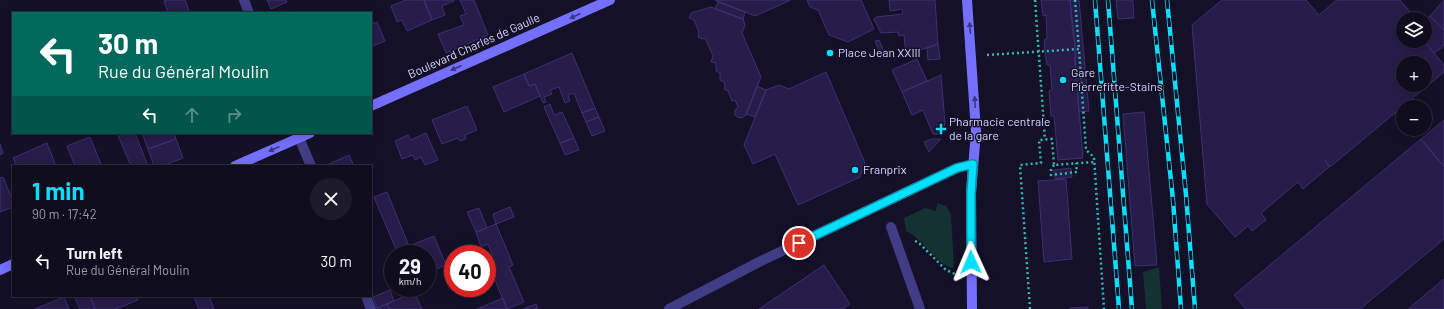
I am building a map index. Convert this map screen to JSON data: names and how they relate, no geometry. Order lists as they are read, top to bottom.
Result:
{
  "streets": {
    "street": ["Boulevard Charles de Gaulle"]
  },
  "one_way": ["Boulevard Charles de Gaulle"],
  "places": {
    "other": ["Place Jean XXIII", "Gare Pierrefitte-Stains", "Franprix"],
    "health": ["Pharmacie centrale de la gare"]
  },
  "page": {
    "map_buttons": ["+", "−"],
    "turn": ["30 m", "Rue du Général Moulin"],
    "heading": ["1 min", "90 m · 17:42"],
    "list": [
      {
        "name": "Turn left",
        "note": "Rue du Général Moulin",
        "value": "30 m"
      }
    ],
    "speed": "29 km/h",
    "limit": "40"
  }
}
